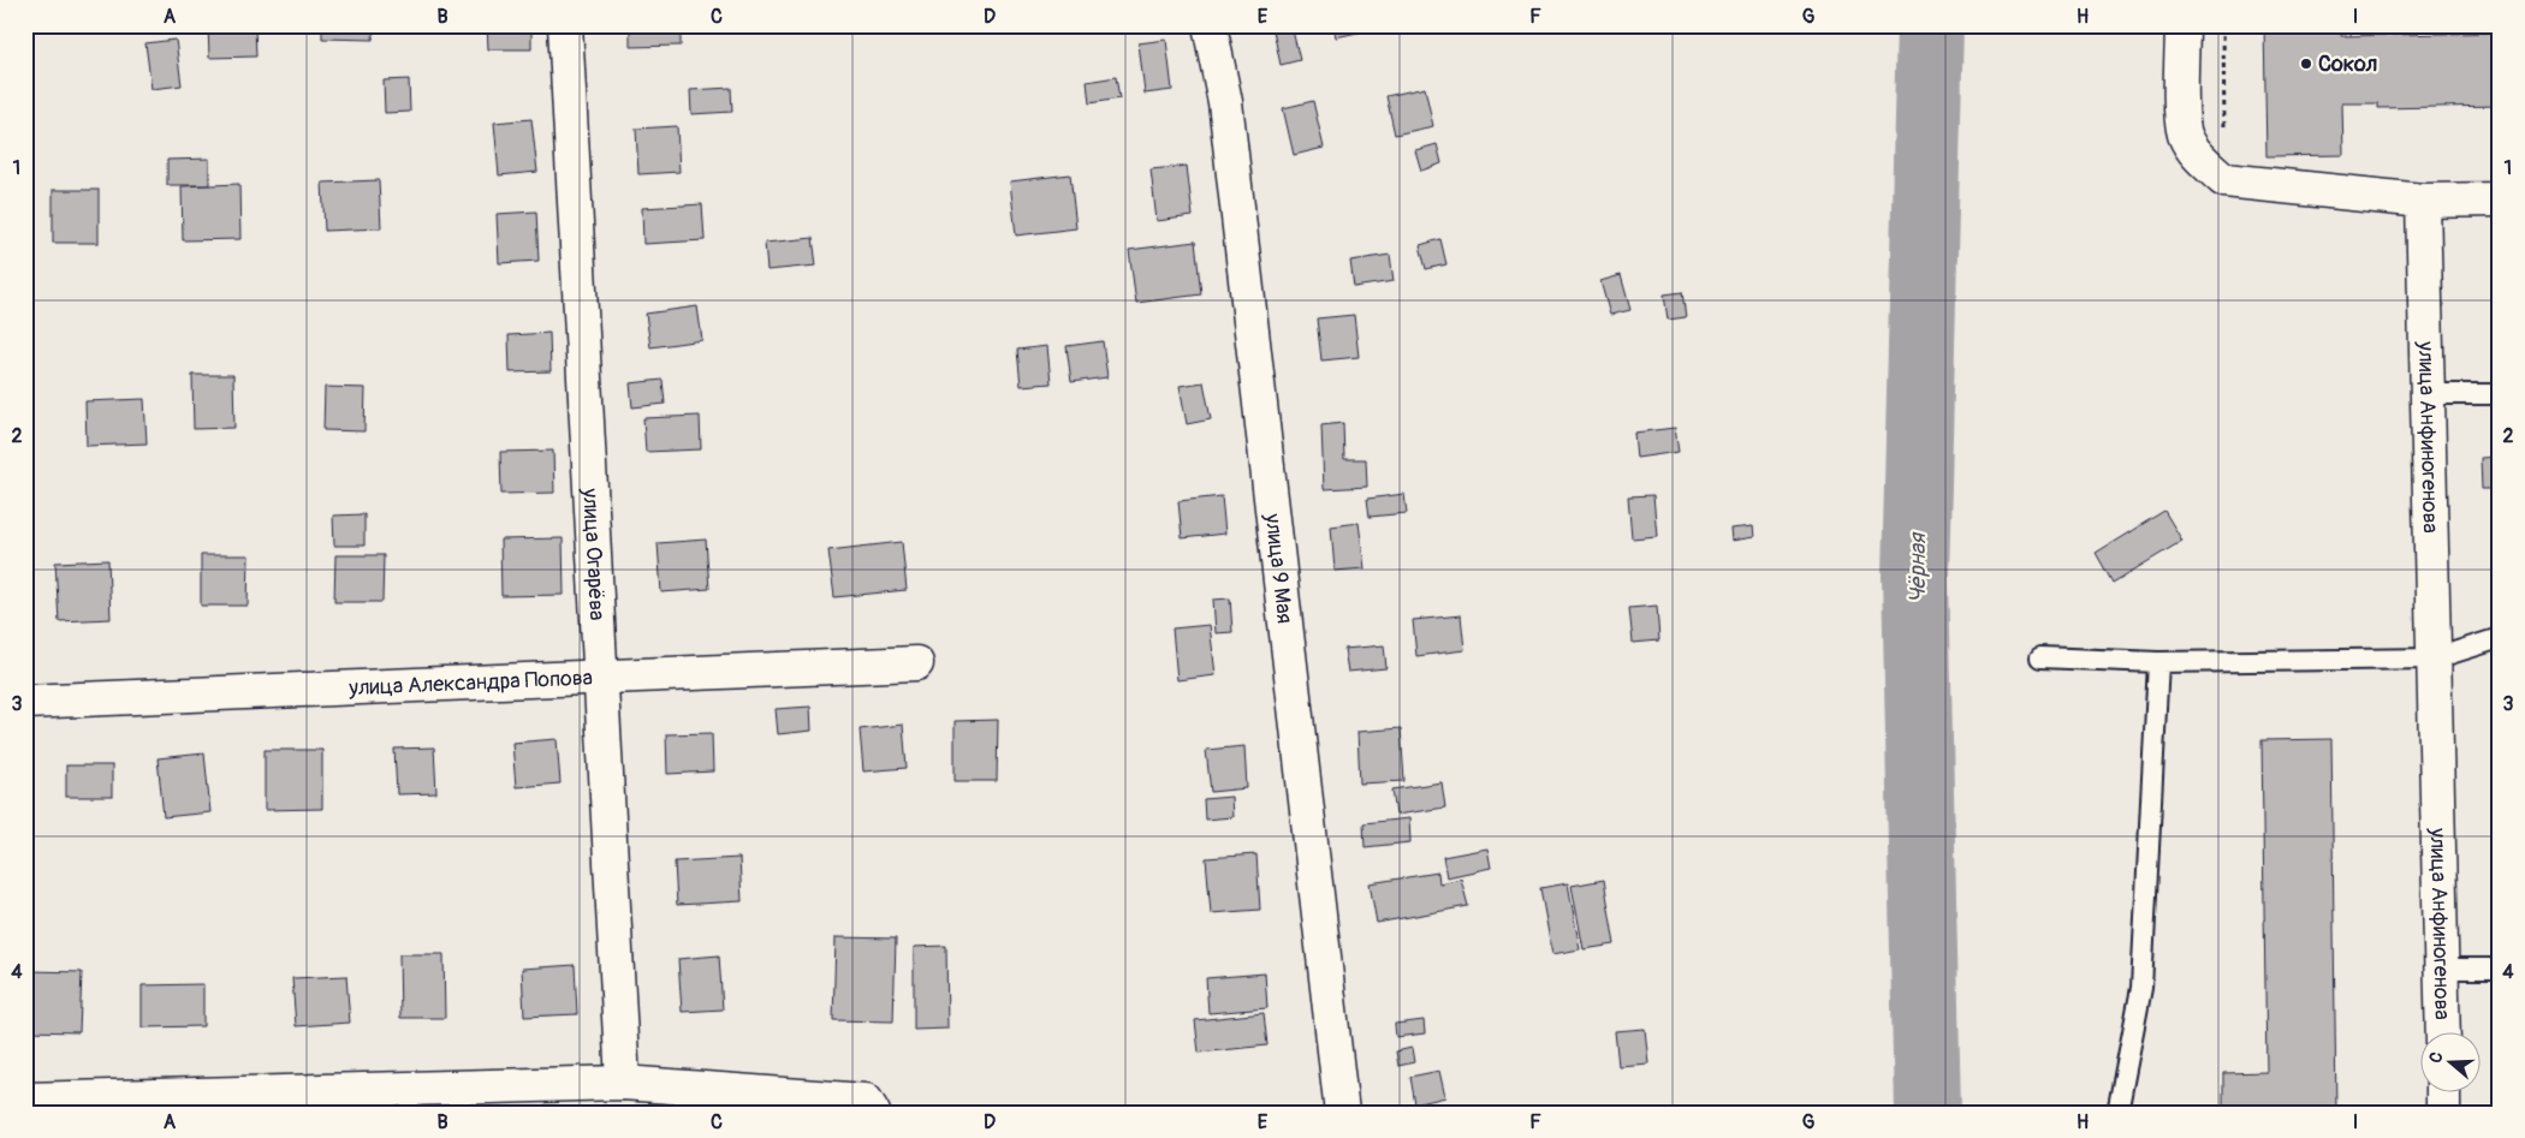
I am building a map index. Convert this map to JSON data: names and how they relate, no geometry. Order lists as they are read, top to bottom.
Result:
{
  "streets": {
    "street": [
      "улица Анфиногенова",
      "улица Огарёва",
      "улица 9 Мая",
      "улица Александра Попова"
    ]
  },
  "crossings": [
    ["улица Огарёва", "улица Александра Попова"]
  ],
  "water": ["Чёрная"],
  "places": ["Сокол"],
  "north": "left",
  "grid": {
    "columns": [
      "A",
      "B",
      "C",
      "D",
      "E",
      "F",
      "G",
      "H",
      "I"
    ],
    "rows": [
      "1",
      "2",
      "3",
      "4"
    ]
  }
}
